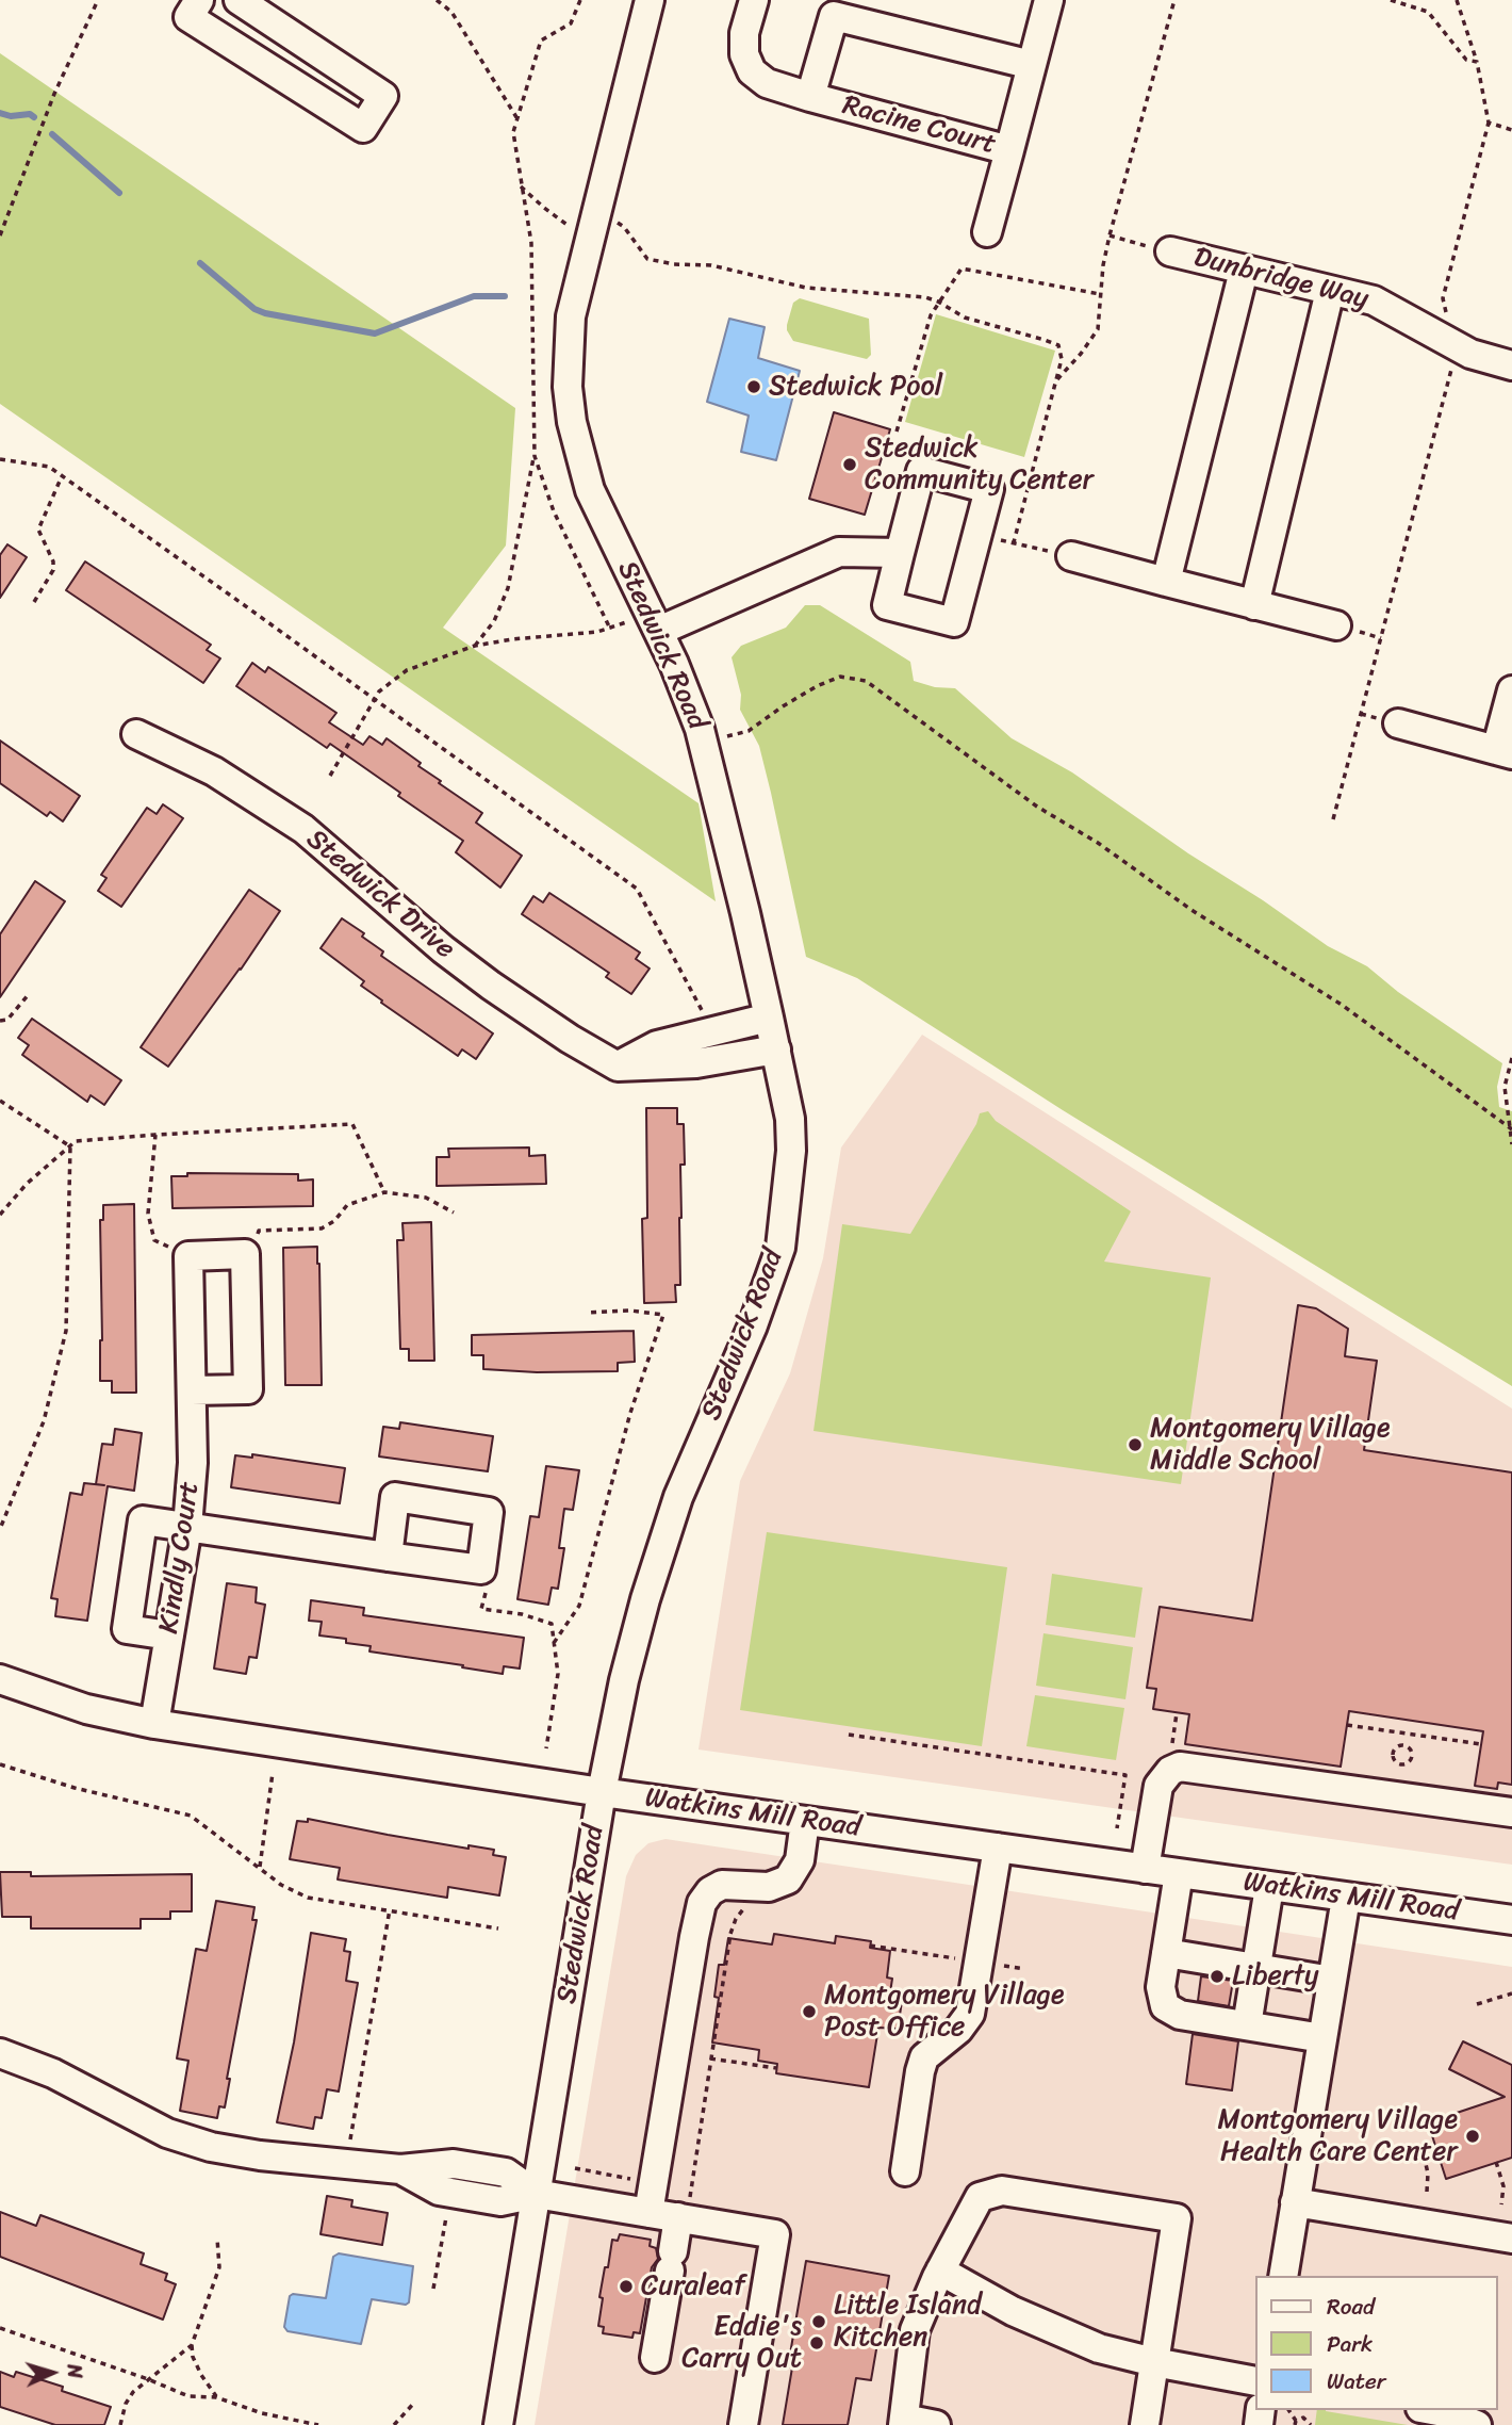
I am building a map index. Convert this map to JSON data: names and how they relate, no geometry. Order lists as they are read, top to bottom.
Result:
{
  "streets": {
    "street": [
      "Racine Court",
      "Dunbridge Way",
      "Stedwick Road",
      "Stedwick Drive",
      "Kindly Court",
      "Watkins Mill Road"
    ]
  },
  "crossings": [
    ["Stedwick Road", "Watkins Mill Road"],
    ["Kindly Court", "Watkins Mill Road"]
  ],
  "places": [
    "Stedwick Pool",
    "Stedwick Community Center",
    "Montgomery Village Middle School",
    "Liberty",
    "Montgomery Village Post Office",
    "Montgomery Village Health Care Center",
    "Curaleaf",
    "Little Island Kitchen",
    "Eddie's Carry Out"
  ],
  "legend": ["Road", "Park", "Water"],
  "north": "right"
}
